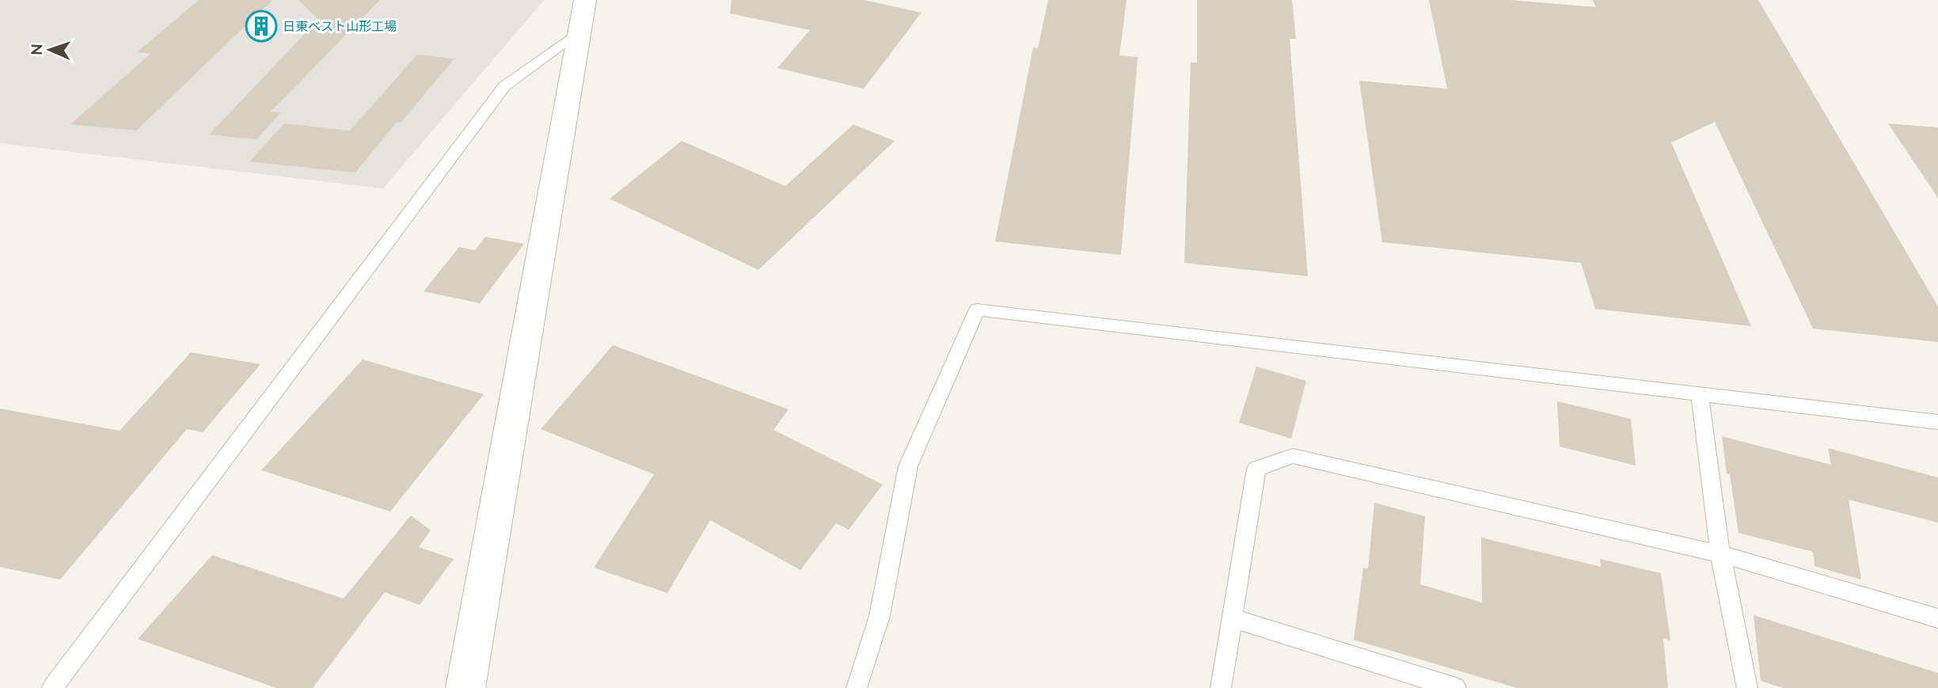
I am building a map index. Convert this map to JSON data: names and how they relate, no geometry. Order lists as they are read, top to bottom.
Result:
{
  "places": {
    "building": ["日東ベスト山形工場"]
  },
  "north": "left"
}
